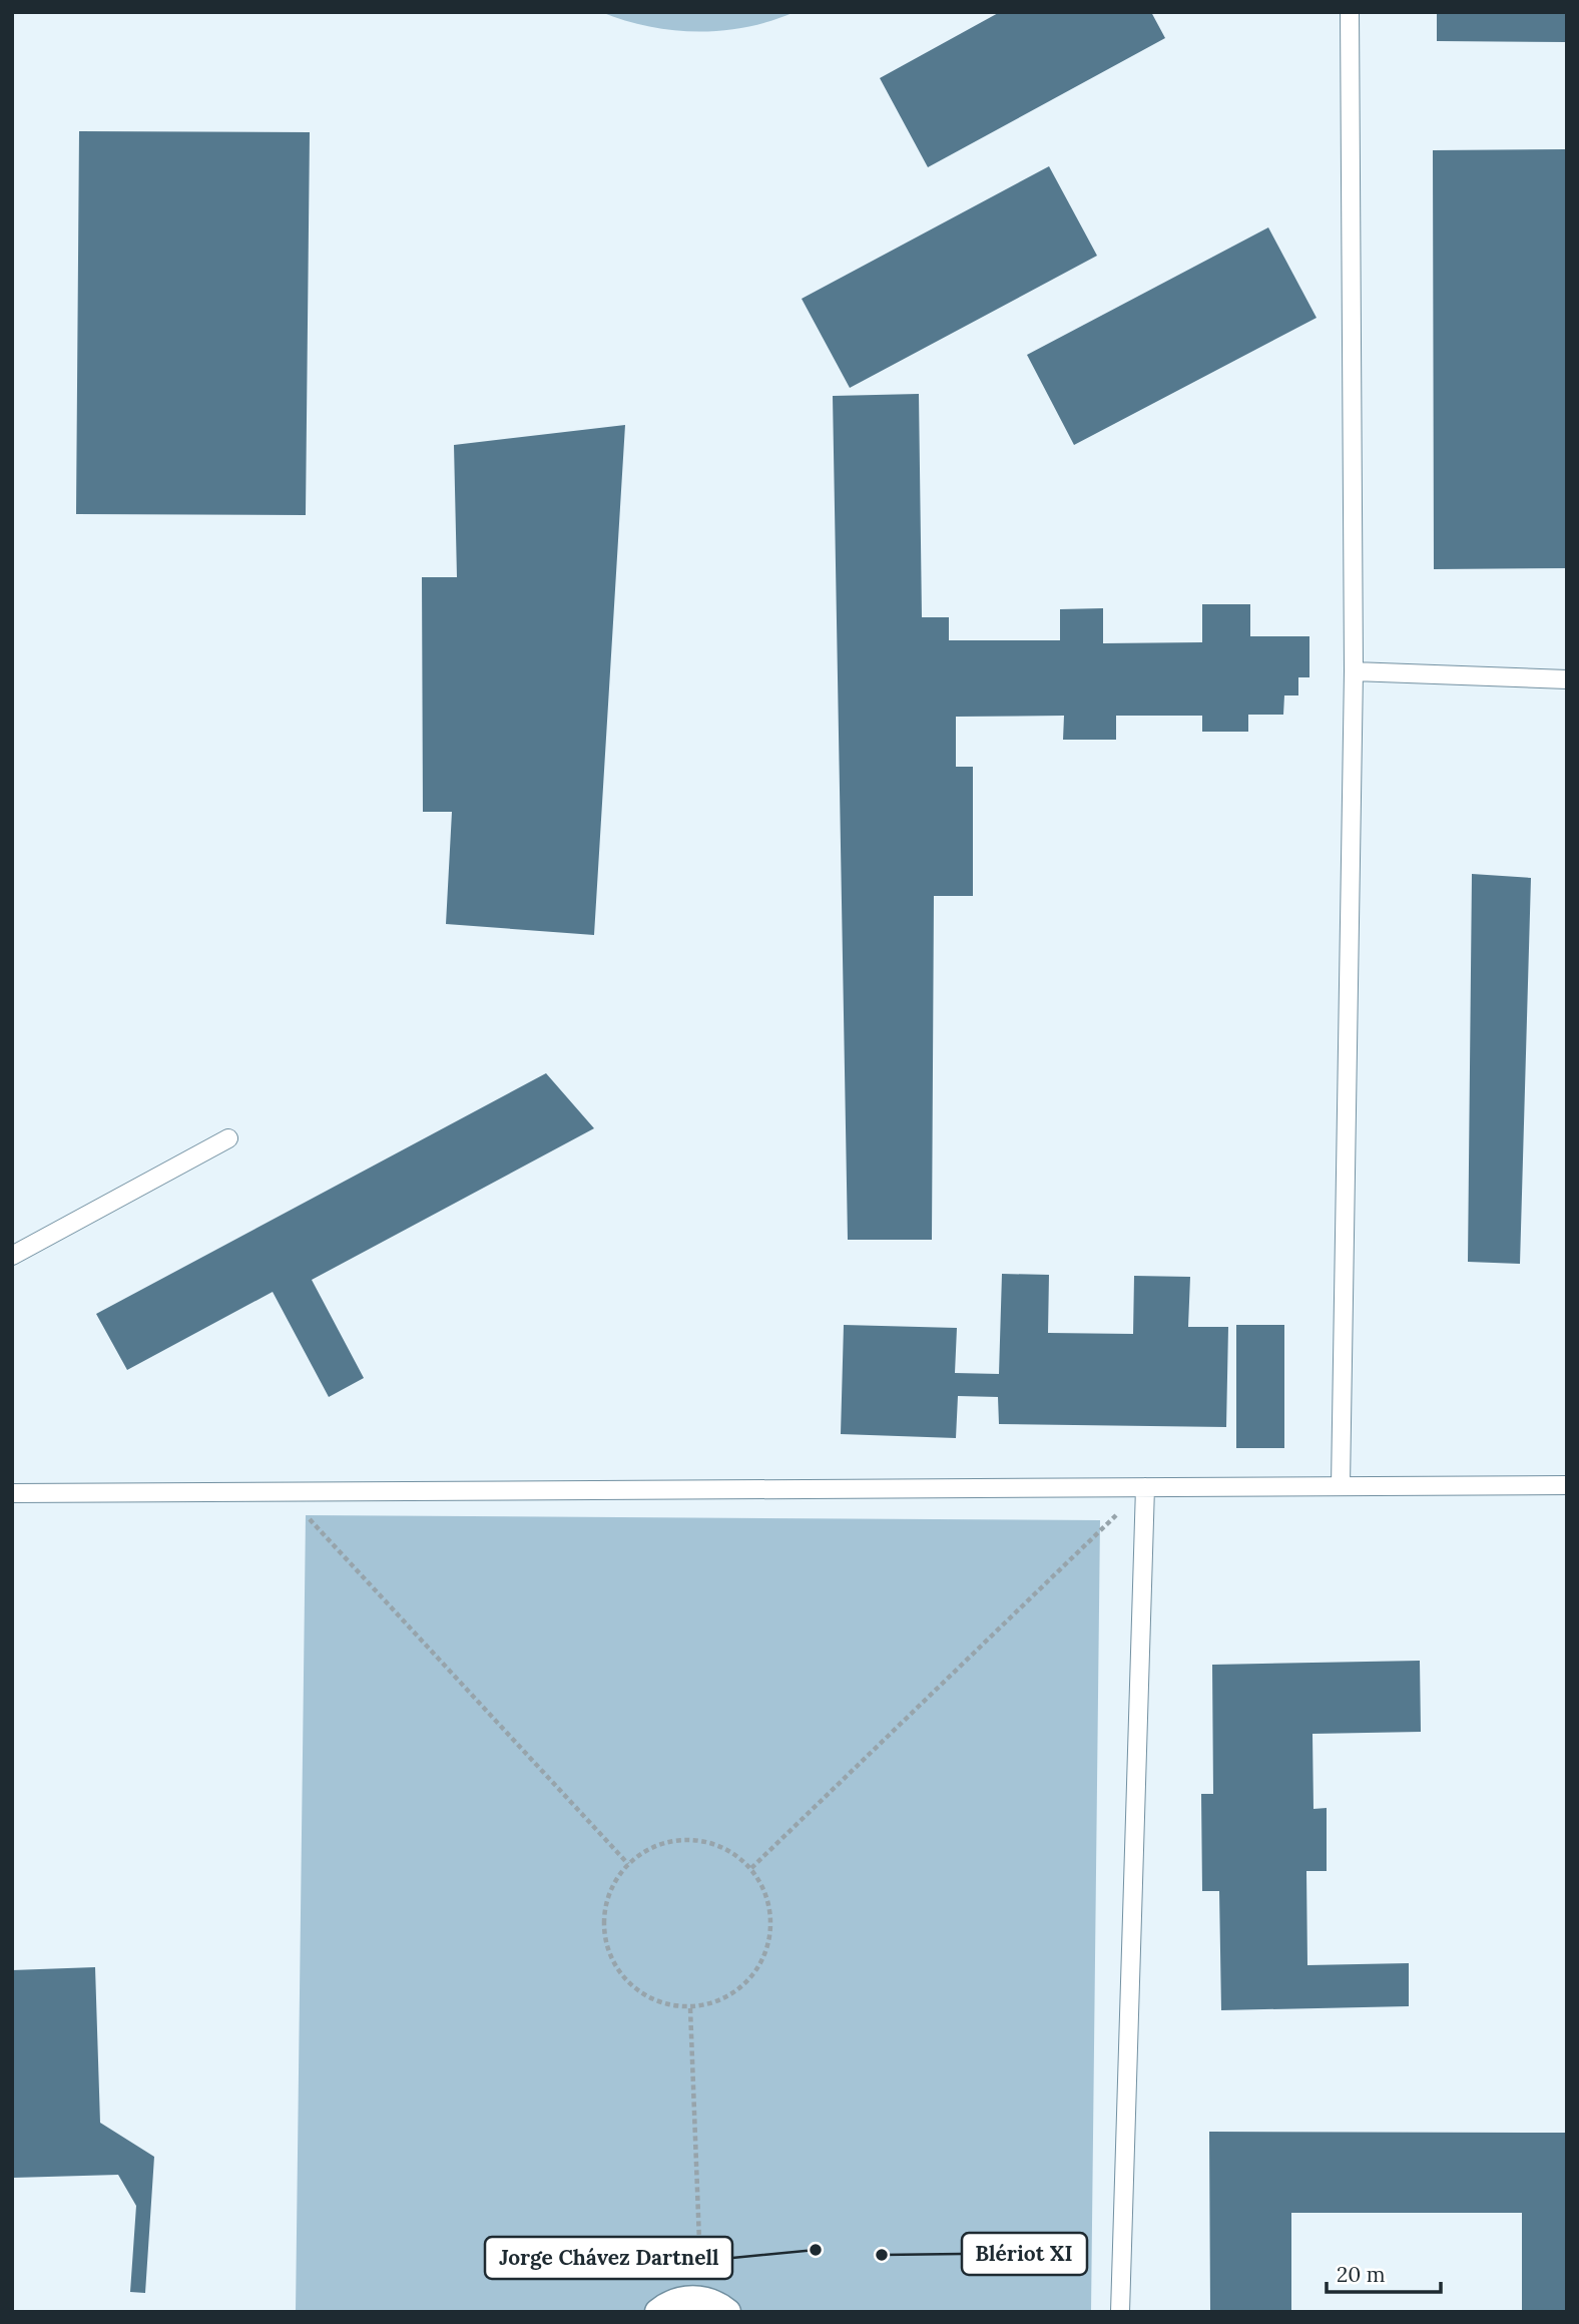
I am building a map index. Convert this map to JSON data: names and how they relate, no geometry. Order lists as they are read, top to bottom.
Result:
{
  "places": ["Jorge Chávez Dartnell", "Blériot XI"],
  "scale_bar": "20 m"
}
